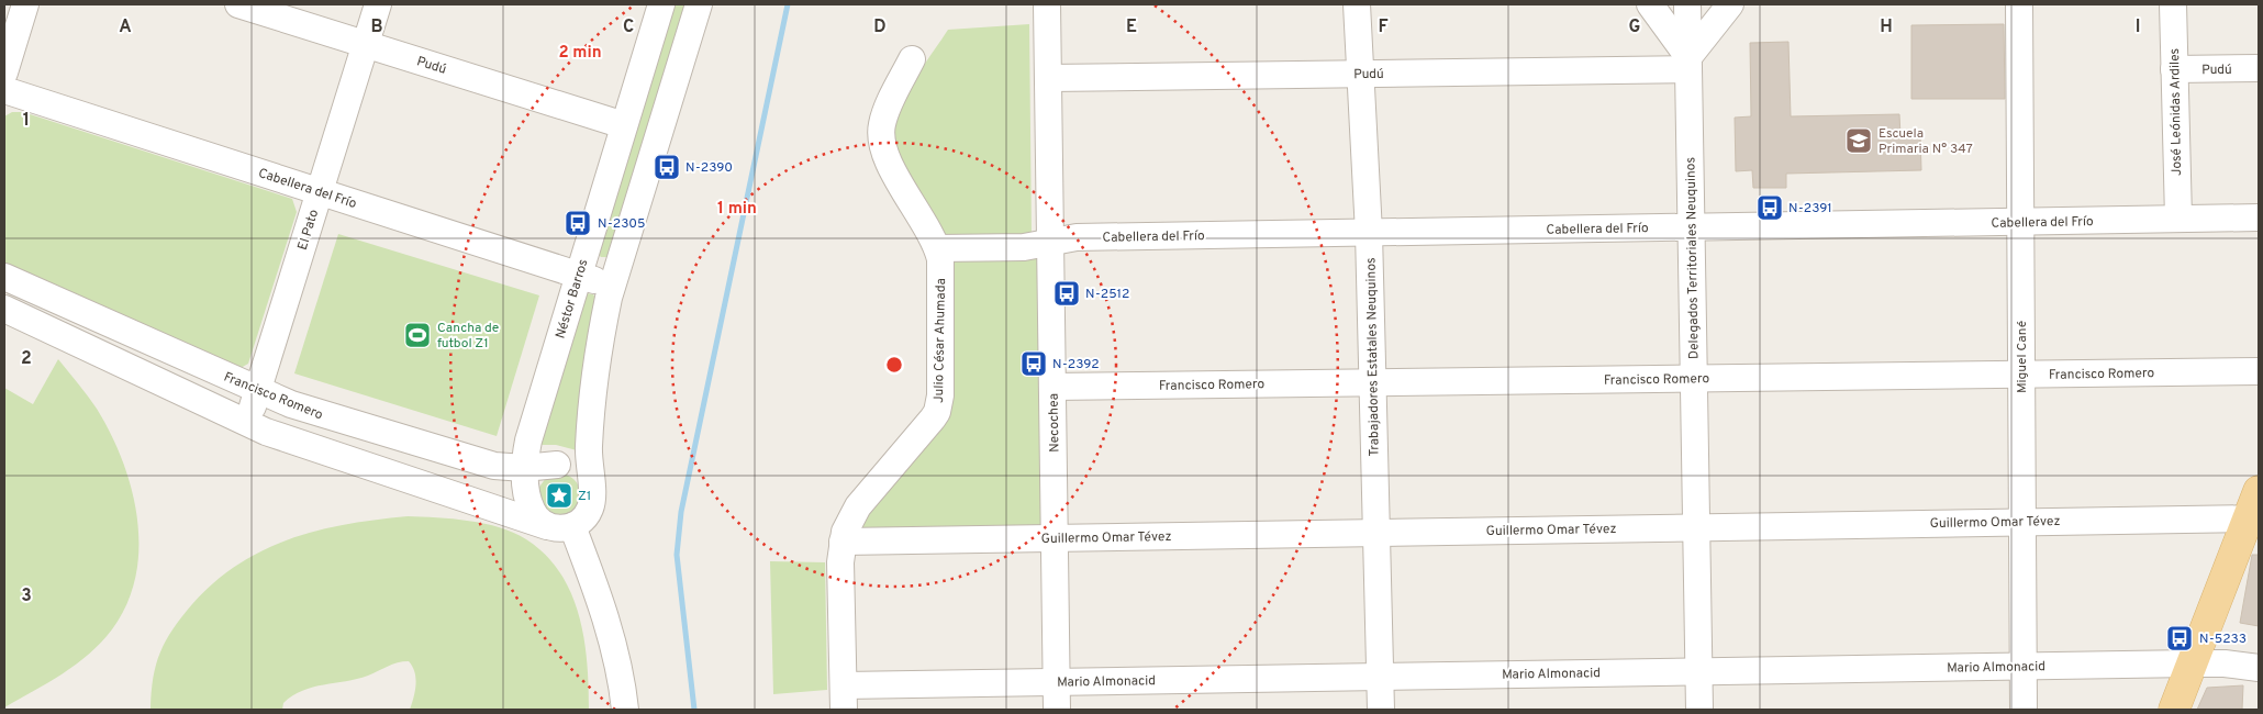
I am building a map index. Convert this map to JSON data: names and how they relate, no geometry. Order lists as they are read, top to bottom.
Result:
{
  "streets": {
    "street": [
      "Pudú",
      "José Leónidas Ardiles",
      "Cabellera del Frío",
      "El Pato",
      "Delegados Territoriales Neuquinos",
      "Néstor Barros",
      "Julio César Ahumada",
      "Trabajadores Estatales Neuquinos",
      "Miguel Cané",
      "Francisco Romero",
      "Necochea",
      "Guillermo Omar Tévez",
      "Mario Almonacid"
    ]
  },
  "crossings": [
    ["Pudú", "José Leónidas Ardiles"],
    ["Pudú", "El Pato"],
    ["Pudú", "Delegados Territoriales Neuquinos"],
    ["Pudú", "Néstor Barros"],
    ["Pudú", "Trabajadores Estatales Neuquinos"],
    ["Pudú", "Necochea"],
    ["José Leónidas Ardiles", "Cabellera del Frío"],
    ["Cabellera del Frío", "El Pato"],
    ["Cabellera del Frío", "Delegados Territoriales Neuquinos"],
    ["Cabellera del Frío", "Néstor Barros"],
    ["Cabellera del Frío", "Julio César Ahumada"],
    ["Cabellera del Frío", "Trabajadores Estatales Neuquinos"],
    ["Cabellera del Frío", "Miguel Cané"],
    ["Cabellera del Frío", "Necochea"],
    ["El Pato", "Francisco Romero"],
    ["Delegados Territoriales Neuquinos", "Francisco Romero"],
    ["Delegados Territoriales Neuquinos", "Guillermo Omar Tévez"],
    ["Delegados Territoriales Neuquinos", "Mario Almonacid"],
    ["Néstor Barros", "Francisco Romero"],
    ["Julio César Ahumada", "Guillermo Omar Tévez"],
    ["Julio César Ahumada", "Mario Almonacid"],
    ["Trabajadores Estatales Neuquinos", "Francisco Romero"],
    ["Trabajadores Estatales Neuquinos", "Guillermo Omar Tévez"],
    ["Trabajadores Estatales Neuquinos", "Mario Almonacid"],
    ["Miguel Cané", "Francisco Romero"],
    ["Miguel Cané", "Guillermo Omar Tévez"],
    ["Miguel Cané", "Mario Almonacid"],
    ["Francisco Romero", "Necochea"],
    ["Necochea", "Guillermo Omar Tévez"],
    ["Necochea", "Mario Almonacid"]
  ],
  "places": {
    "school or university": ["Escuela Primaria N° 347"],
    "bus stop": [
      "N-2390",
      "N-2391",
      "N-2305",
      "N-2512",
      "N-2392",
      "N-5233"
    ],
    "sports": ["Cancha de futbol Z1"],
    "place": ["Z1"]
  },
  "grid": {
    "columns": [
      "A",
      "B",
      "C",
      "D",
      "E",
      "F",
      "G",
      "H",
      "I"
    ],
    "rows": ["1", "2", "3"]
  },
  "rings": ["2 min", "1 min"]
}
